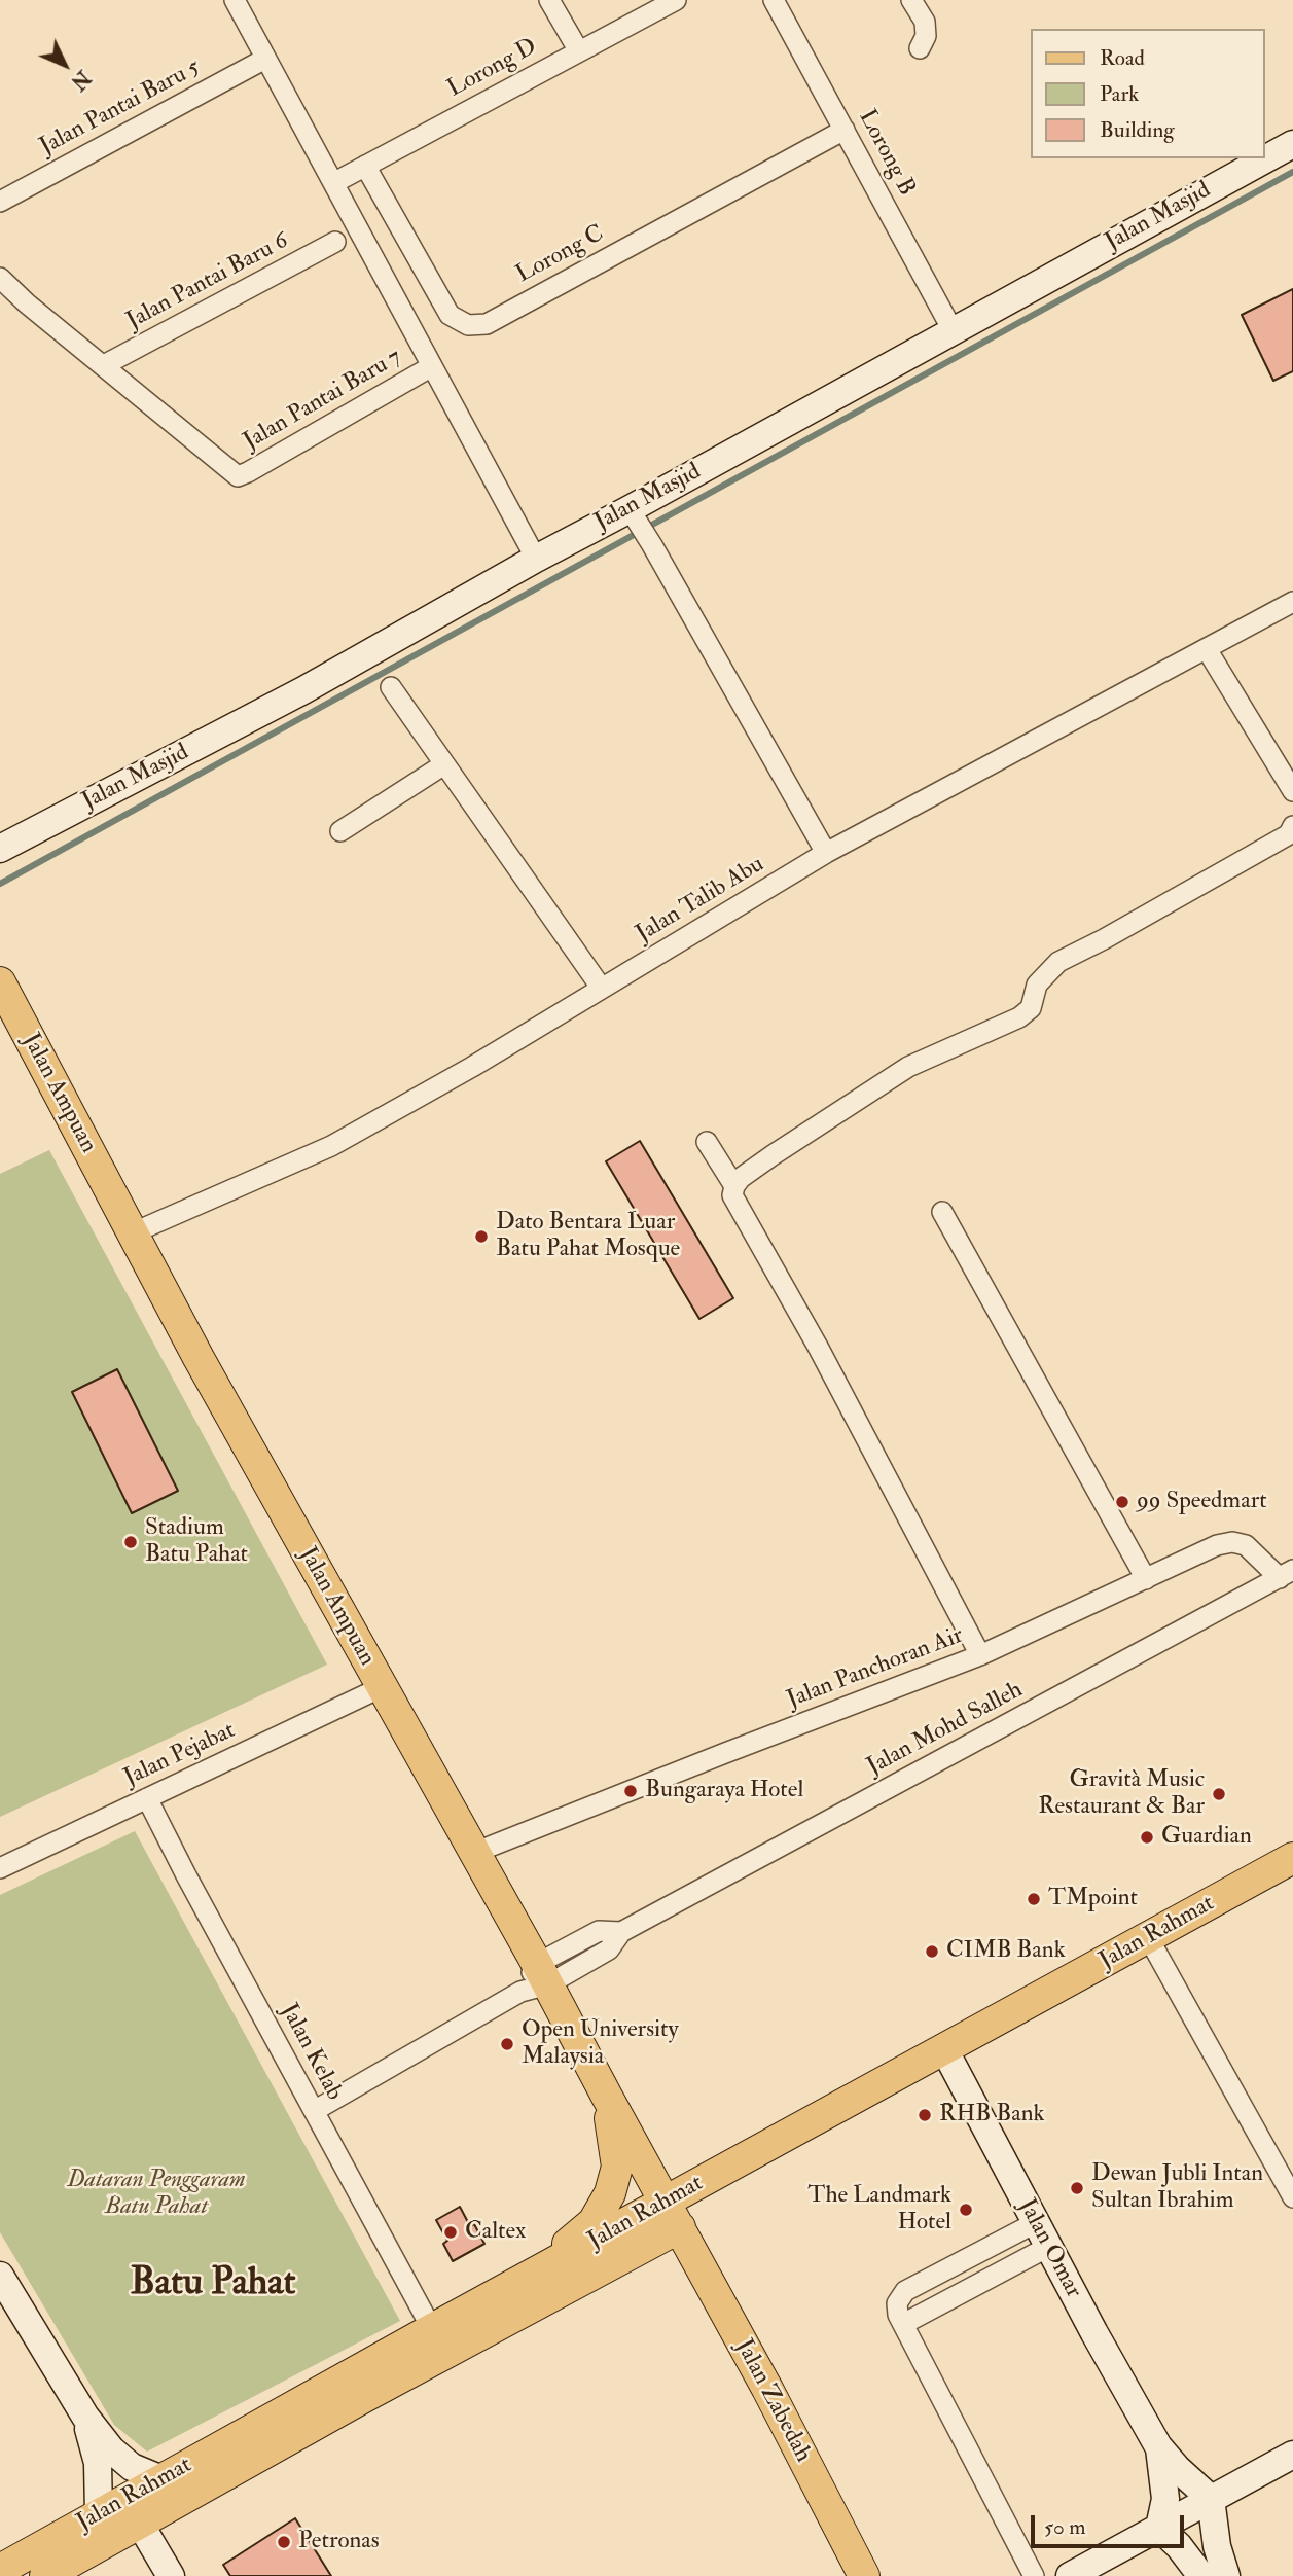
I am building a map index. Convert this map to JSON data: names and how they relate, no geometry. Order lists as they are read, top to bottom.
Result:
{
  "streets": {
    "main road": ["Jalan Ampuan", "Jalan Rahmat", "Jalan Zabedah"],
    "street": [
      "Lorong D",
      "Jalan Pantai Baru 5",
      "Lorong B",
      "Jalan Masjid",
      "Lorong C",
      "Jalan Pantai Baru 6",
      "Jalan Pantai Baru 7",
      "Jalan Talib Abu",
      "Jalan Panchoran Air",
      "Jalan Mohd Salleh",
      "Jalan Pejabat",
      "Jalan Kelab",
      "Jalan Omar"
    ]
  },
  "crossings": [
    ["Lorong D", "Lorong C"],
    ["Lorong B", "Jalan Masjid"],
    ["Lorong B", "Lorong C"],
    ["Jalan Pantai Baru 6", "Jalan Pantai Baru 7"],
    ["Jalan Talib Abu", "Jalan Ampuan"],
    ["Jalan Ampuan", "Jalan Panchoran Air"],
    ["Jalan Ampuan", "Jalan Mohd Salleh"],
    ["Jalan Ampuan", "Jalan Pejabat"],
    ["Jalan Ampuan", "Jalan Rahmat"],
    ["Jalan Ampuan", "Jalan Zabedah"],
    ["Jalan Panchoran Air", "Jalan Mohd Salleh"],
    ["Jalan Mohd Salleh", "Jalan Kelab"],
    ["Jalan Pejabat", "Jalan Kelab"],
    ["Jalan Rahmat", "Jalan Kelab"],
    ["Jalan Rahmat", "Jalan Omar"],
    ["Jalan Rahmat", "Jalan Zabedah"]
  ],
  "districts": ["Batu Pahat"],
  "parks": ["Dataran Penggaram Batu Pahat"],
  "places": [
    "Dato Bentara Luar Batu Pahat Mosque",
    "99 Speedmart",
    "Stadium Batu Pahat",
    "Bungaraya Hotel",
    "Gravità Music Restaurant & Bar",
    "Guardian",
    "TMpoint",
    "CIMB Bank",
    "Open University Malaysia",
    "RHB Bank",
    "Dewan Jubli Intan Sultan Ibrahim",
    "The Landmark Hotel",
    "Caltex",
    "Petronas"
  ],
  "legend": ["Road", "Park", "Building"],
  "scale_bar": "50 m",
  "north": "bottom right"
}
